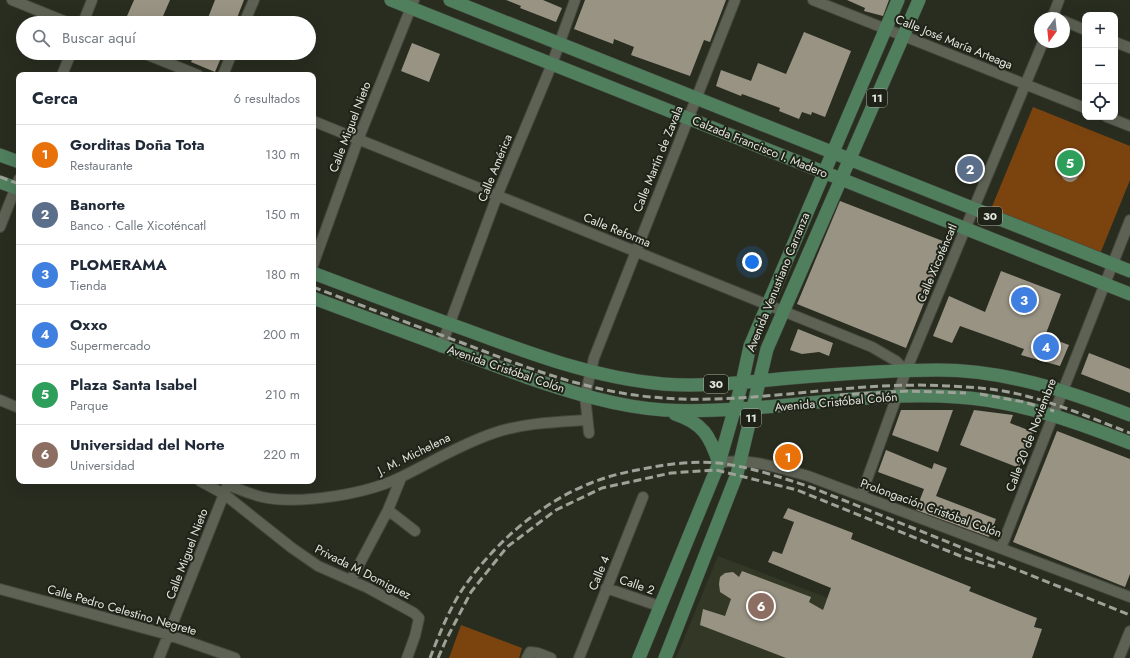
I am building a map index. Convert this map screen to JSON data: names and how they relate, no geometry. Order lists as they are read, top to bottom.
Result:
{
  "streets": {
    "main road": [
      "11",
      "Calzada Francisco I. Madero",
      "30",
      "Avenida Venustiano Carranza",
      "Avenida Cristóbal Colón"
    ],
    "street": [
      "Calle José María Arteaga",
      "Calle Miguel Nieto",
      "Calle Martín de Zavala",
      "Calle América",
      "Calle Reforma",
      "Calle Xicoténcatl",
      "Calle 20 de Noviembre",
      "J. M. Michelena",
      "Prolongación Cristóbal Colón",
      "Privada M Domiguez",
      "Calle 4",
      "Calle 2",
      "Calle Pedro Celestino Negrete"
    ]
  },
  "crossings": [
    ["Calle José María Arteaga", "Calle Xicoténcatl"],
    ["Calle José María Arteaga", "Avenida Venustiano Carranza"],
    ["Calle Miguel Nieto", "Calzada Francisco I. Madero"],
    ["Calle Miguel Nieto", "Calle Reforma"],
    ["Calle Miguel Nieto", "J. M. Michelena"],
    ["Calle Miguel Nieto", "Privada M Domiguez"],
    ["Calle Miguel Nieto", "Calle Pedro Celestino Negrete"],
    ["Calzada Francisco I. Madero", "Calle Martín de Zavala"],
    ["Calzada Francisco I. Madero", "Calle América"],
    ["Calzada Francisco I. Madero", "Calle Xicoténcatl"],
    ["Calzada Francisco I. Madero", "Avenida Venustiano Carranza"],
    ["Calzada Francisco I. Madero", "Calle 20 de Noviembre"],
    ["Calle Martín de Zavala", "Calle Reforma"],
    ["Calle Martín de Zavala", "Avenida Cristóbal Colón"],
    ["Calle Martín de Zavala", "J. M. Michelena"],
    ["Calle América", "Calle Reforma"],
    ["Calle América", "Avenida Cristóbal Colón"],
    ["Calle Reforma", "Calle Xicoténcatl"],
    ["Calle Reforma", "Avenida Venustiano Carranza"],
    ["Calle Reforma", "Avenida Cristóbal Colón"],
    ["Calle Xicoténcatl", "Avenida Cristóbal Colón"],
    ["Calle Xicoténcatl", "Prolongación Cristóbal Colón"],
    ["Avenida Venustiano Carranza", "Avenida Cristóbal Colón"],
    ["Avenida Venustiano Carranza", "Prolongación Cristóbal Colón"],
    ["Avenida Venustiano Carranza", "Calle 2"],
    ["Avenida Cristóbal Colón", "Calle 20 de Noviembre"],
    ["Calle 20 de Noviembre", "Prolongación Cristóbal Colón"],
    ["J. M. Michelena", "Privada M Domiguez"],
    ["Calle 4", "Calle 2"]
  ],
  "north": "bottom",
  "page": {
    "map_buttons": ["+", "−"],
    "search": "Buscar aquí",
    "heading": ["Cerca", "6 resultados"],
    "list": [
      {
        "mark": "1",
        "name": "Gorditas Doña Tota",
        "note": "Restaurante",
        "value": "130 m"
      },
      {
        "mark": "2",
        "name": "Banorte",
        "note": "Banco · Calle Xicoténcatl",
        "value": "150 m"
      },
      {
        "mark": "3",
        "name": "PLOMERAMA",
        "note": "Tienda",
        "value": "180 m"
      },
      {
        "mark": "4",
        "name": "Oxxo",
        "note": "Supermercado",
        "value": "200 m"
      },
      {
        "mark": "5",
        "name": "Plaza Santa Isabel",
        "note": "Parque",
        "value": "210 m"
      },
      {
        "mark": "6",
        "name": "Universidad del Norte",
        "note": "Universidad",
        "value": "220 m"
      }
    ],
    "pins": [
      "5",
      "2",
      "3",
      "4",
      "1",
      "6"
    ]
  }
}
